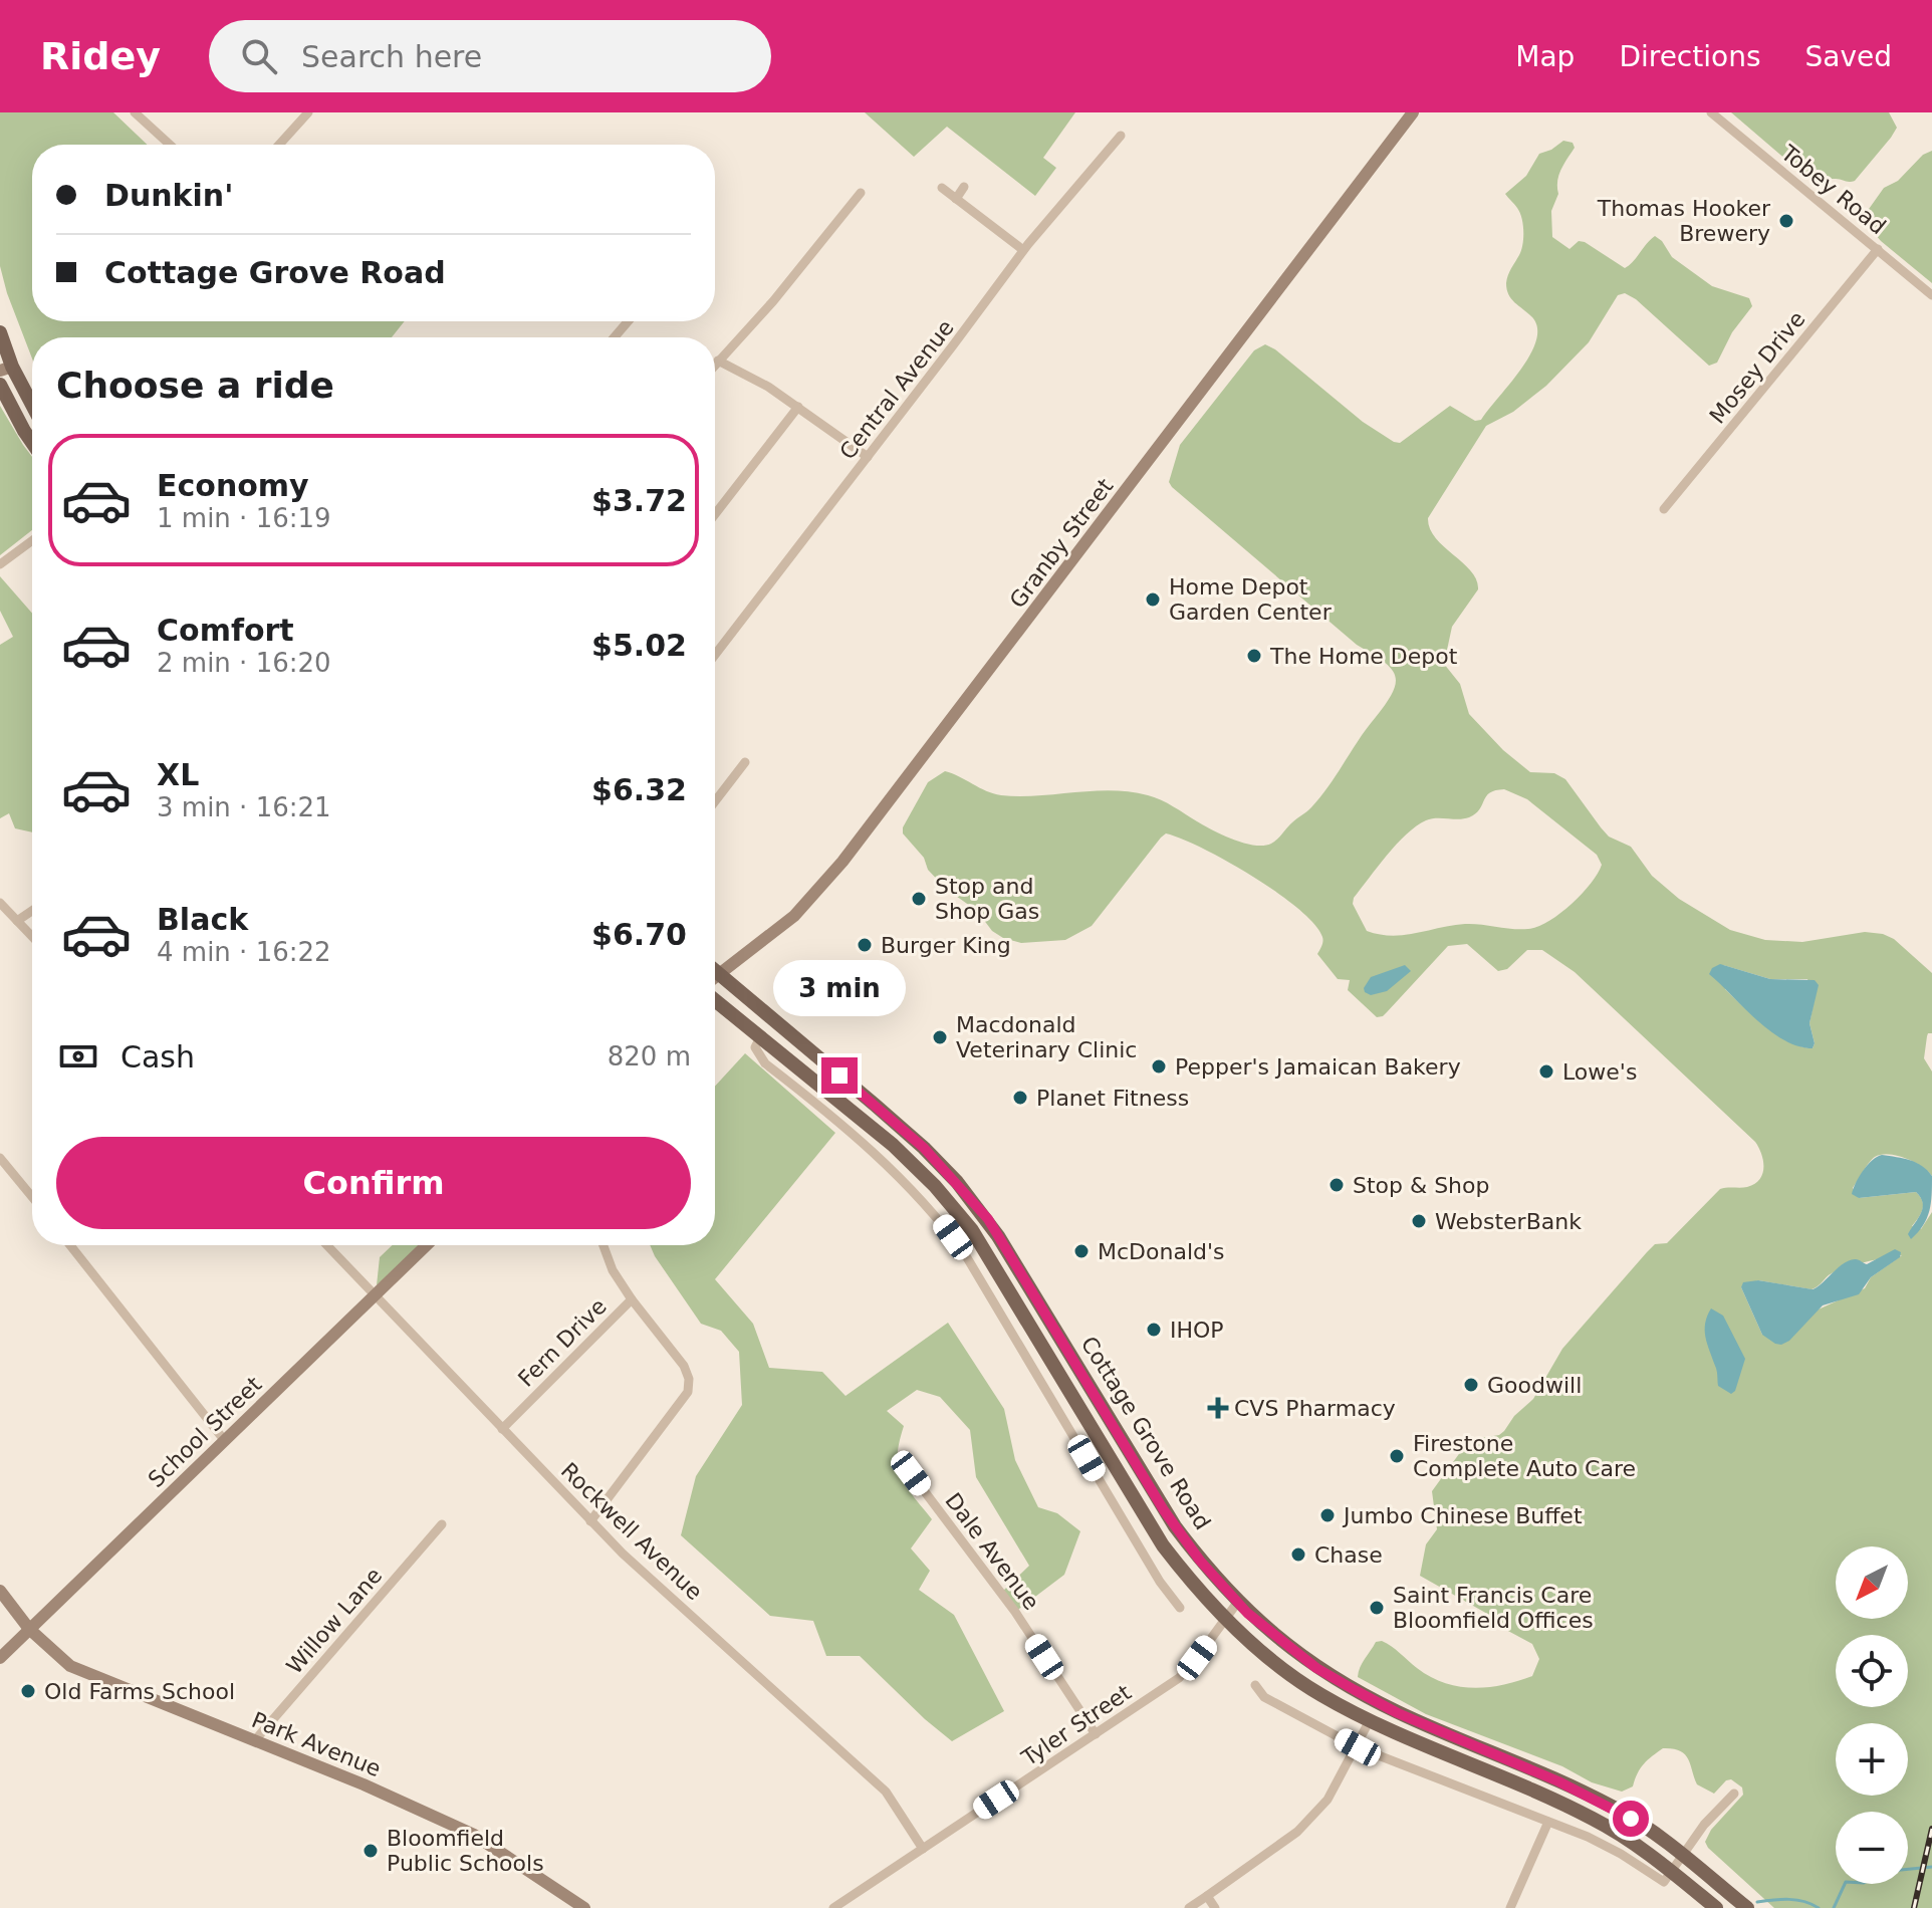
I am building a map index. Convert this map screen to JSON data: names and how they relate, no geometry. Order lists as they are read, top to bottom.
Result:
{
  "streets": {
    "main road": [
      "Granby Street",
      "School Street",
      "Cottage Grove Road",
      "Park Avenue"
    ],
    "street": [
      "Tobey Road",
      "Mosey Drive",
      "Central Avenue",
      "Fern Drive",
      "Rockwell Avenue",
      "Dale Avenue",
      "Willow Lane",
      "Tyler Street"
    ]
  },
  "crossings": [
    ["Tobey Road", "Mosey Drive"],
    ["Granby Street", "Cottage Grove Road"],
    ["Fern Drive", "Rockwell Avenue"],
    ["School Street", "Rockwell Avenue"],
    ["School Street", "Park Avenue"],
    ["Cottage Grove Road", "Tyler Street"],
    ["Rockwell Avenue", "Tyler Street"],
    ["Dale Avenue", "Tyler Street"],
    ["Willow Lane", "Park Avenue"]
  ],
  "places": {
    "other": [
      "Thomas Hooker Brewery",
      "Home Depot Garden Center",
      "The Home Depot",
      "Stop and Shop Gas",
      "Burger King",
      "Macdonald Veterinary Clinic",
      "Pepper's Jamaican Bakery",
      "Lowe's",
      "Planet Fitness",
      "Stop & Shop",
      "WebsterBank",
      "McDonald's",
      "IHOP",
      "Goodwill",
      "Firestone Complete Auto Care",
      "Jumbo Chinese Buffet",
      "Chase",
      "Saint Francis Care Bloomfield Offices",
      "Old Farms School",
      "Bloomfield Public Schools"
    ],
    "health": ["CVS Pharmacy"]
  },
  "north": "bottom left",
  "page": {
    "header": "Ridey",
    "search": "Search here",
    "nav": ["Map", "Directions", "Saved"],
    "banner": ["Dunkin'", "Cottage Grove Road"],
    "heading": "Choose a ride",
    "list": [
      {
        "name": "Economy",
        "note": "1 min · 16:19",
        "value": "$3.72"
      },
      {
        "name": "Comfort",
        "note": "2 min · 16:20",
        "value": "$5.02"
      },
      {
        "name": "XL",
        "note": "3 min · 16:21",
        "value": "$6.32"
      },
      {
        "name": "Black",
        "note": "4 min · 16:22",
        "value": "$6.70"
      }
    ],
    "bubble": "3 min",
    "pay": ["Cash", "820 m"],
    "buttons": "Confirm",
    "map_buttons": ["+", "−"]
  }
}
